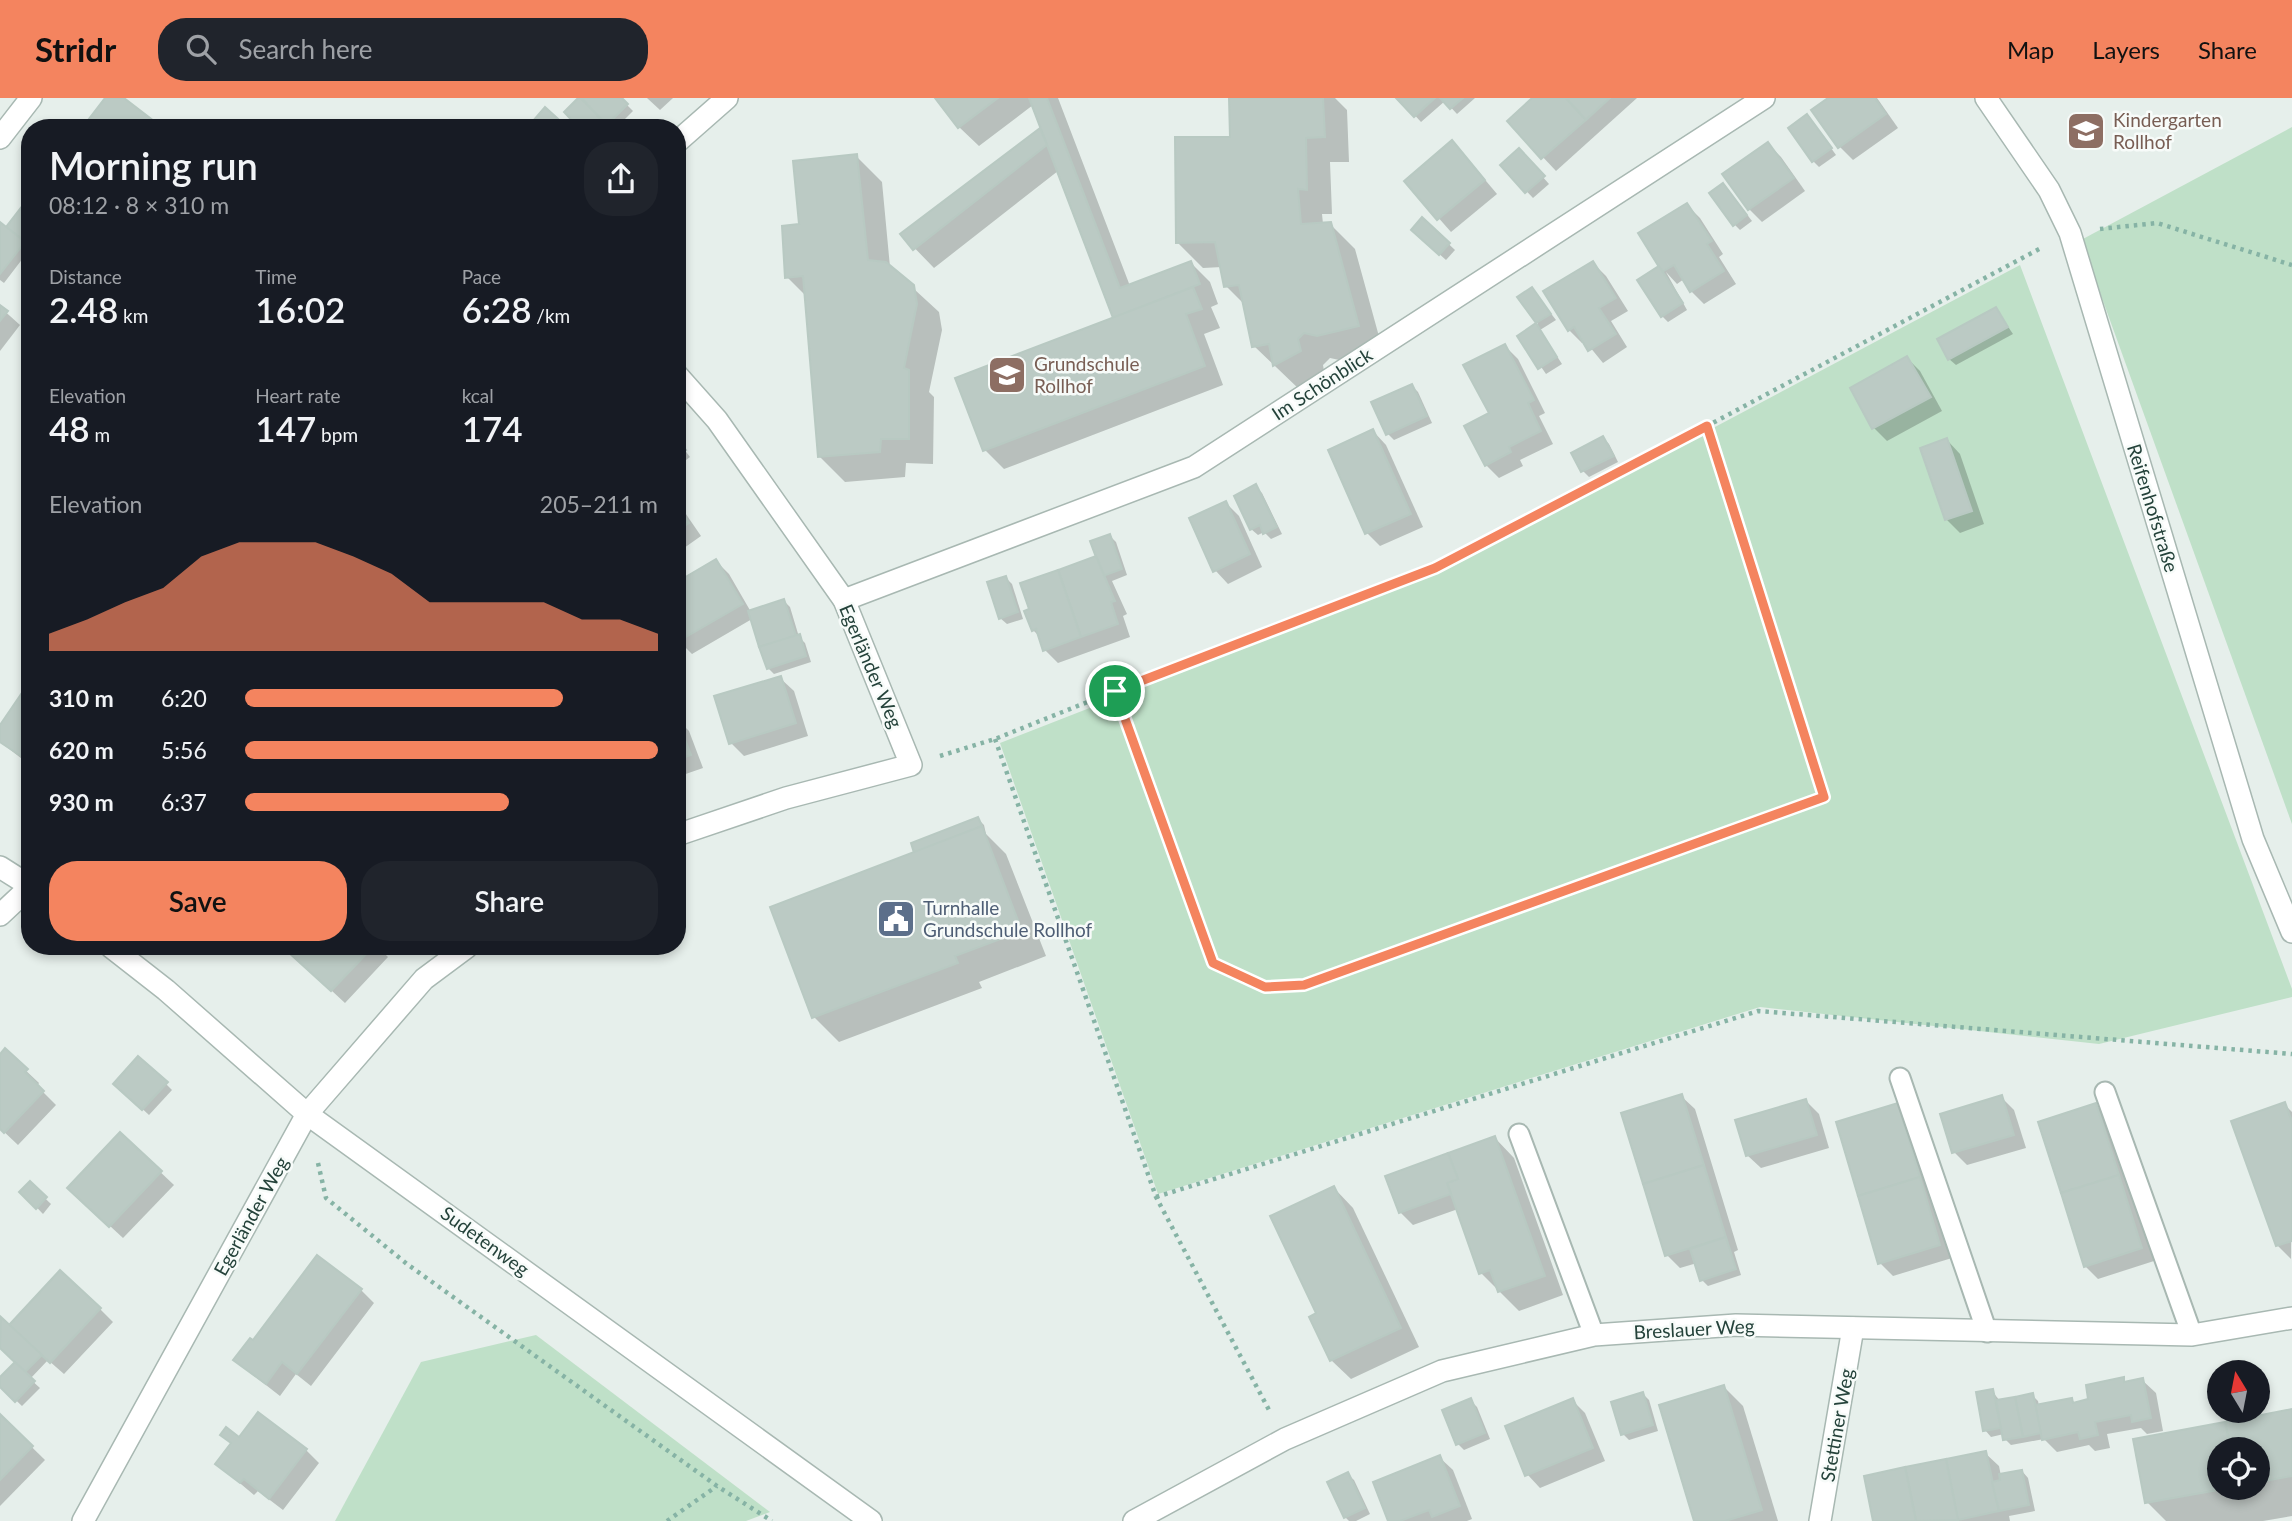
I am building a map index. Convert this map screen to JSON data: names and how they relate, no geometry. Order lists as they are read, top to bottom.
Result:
{
  "streets": {
    "street": [
      "Im Schönblick",
      "Reifenhofstraße",
      "Egerländer Weg",
      "Sudetenweg",
      "Breslauer Weg",
      "Stettiner Weg"
    ]
  },
  "crossings": [
    ["Im Schönblick", "Egerländer Weg"],
    ["Egerländer Weg", "Sudetenweg"],
    ["Breslauer Weg", "Stettiner Weg"]
  ],
  "places": {
    "school or university": ["Kindergarten Rollhof", "Grundschule Rollhof"],
    "public building": ["Turnhalle Grundschule Rollhof"]
  },
  "north": "top",
  "page": {
    "header": "Stridr",
    "search": "Search here",
    "nav": ["Map", "Layers", "Share"],
    "heading": ["Morning run", "08:12 · 8 × 310 m"],
    "stats": [
      ["Distance", "2.48 km"],
      ["Time", "16:02"],
      ["Pace", "6:28 /km"],
      ["Elevation", "48 m"],
      ["Heart rate", "147 bpm"],
      ["kcal", "174"]
    ],
    "chart": ["Elevation", "205–211 m"],
    "list": [
      {
        "name": "310 m",
        "note": "6:20"
      },
      {
        "name": "620 m",
        "note": "5:56"
      },
      {
        "name": "930 m",
        "note": "6:37"
      }
    ],
    "buttons": ["Save", "Share"]
  }
}
